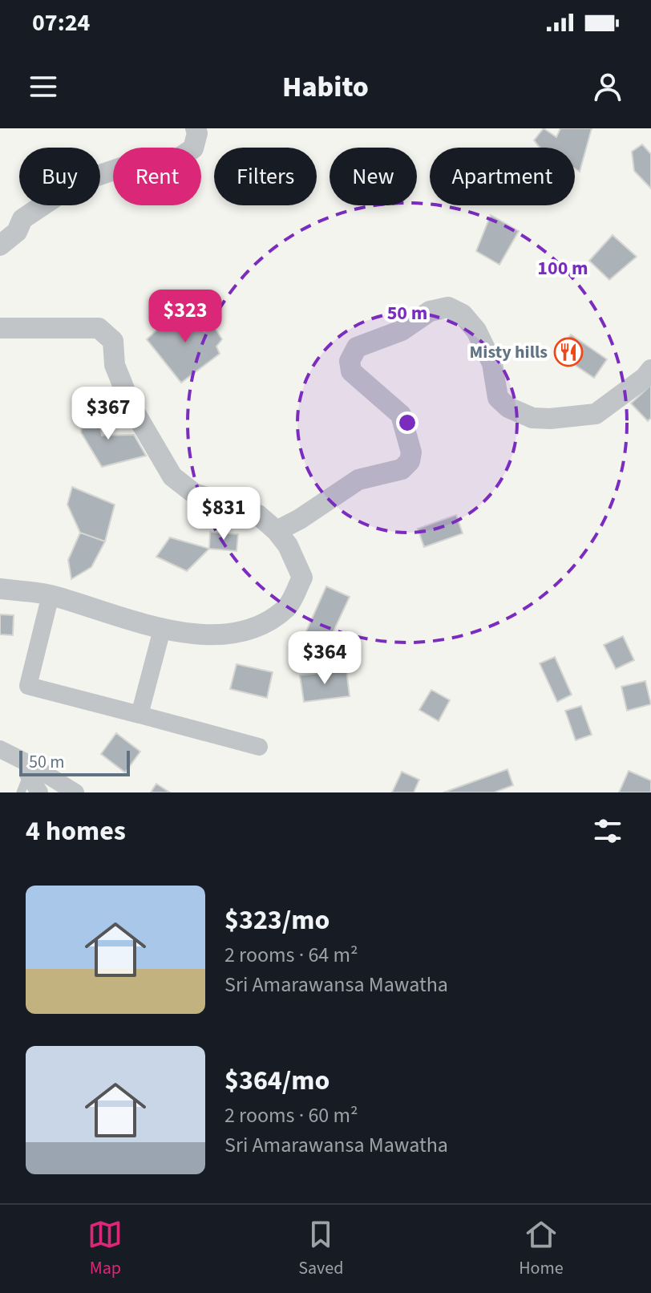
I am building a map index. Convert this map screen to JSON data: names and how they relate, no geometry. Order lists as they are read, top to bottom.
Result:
{
  "places": {
    "restaurant": ["Misty hills"]
  },
  "scale_bar": "50 m",
  "page": {
    "status": "07:24",
    "header": "Habito",
    "chip": [
      "Buy",
      "Rent",
      "Filters",
      "New",
      "Apartment"
    ],
    "price": [
      "$323",
      "$367",
      "$831",
      "$364"
    ],
    "scale": "50 m",
    "heading": "4 homes",
    "list": [
      {
        "name": "$323/mo",
        "note": "2 rooms · 64 m² · Sri Amarawansa Mawatha"
      },
      {
        "name": "$364/mo",
        "note": "2 rooms · 60 m² · Sri Amarawansa Mawatha"
      }
    ],
    "tabs": ["Map", "Saved", "Home"]
  },
  "rings": ["100 m", "50 m"]
}
